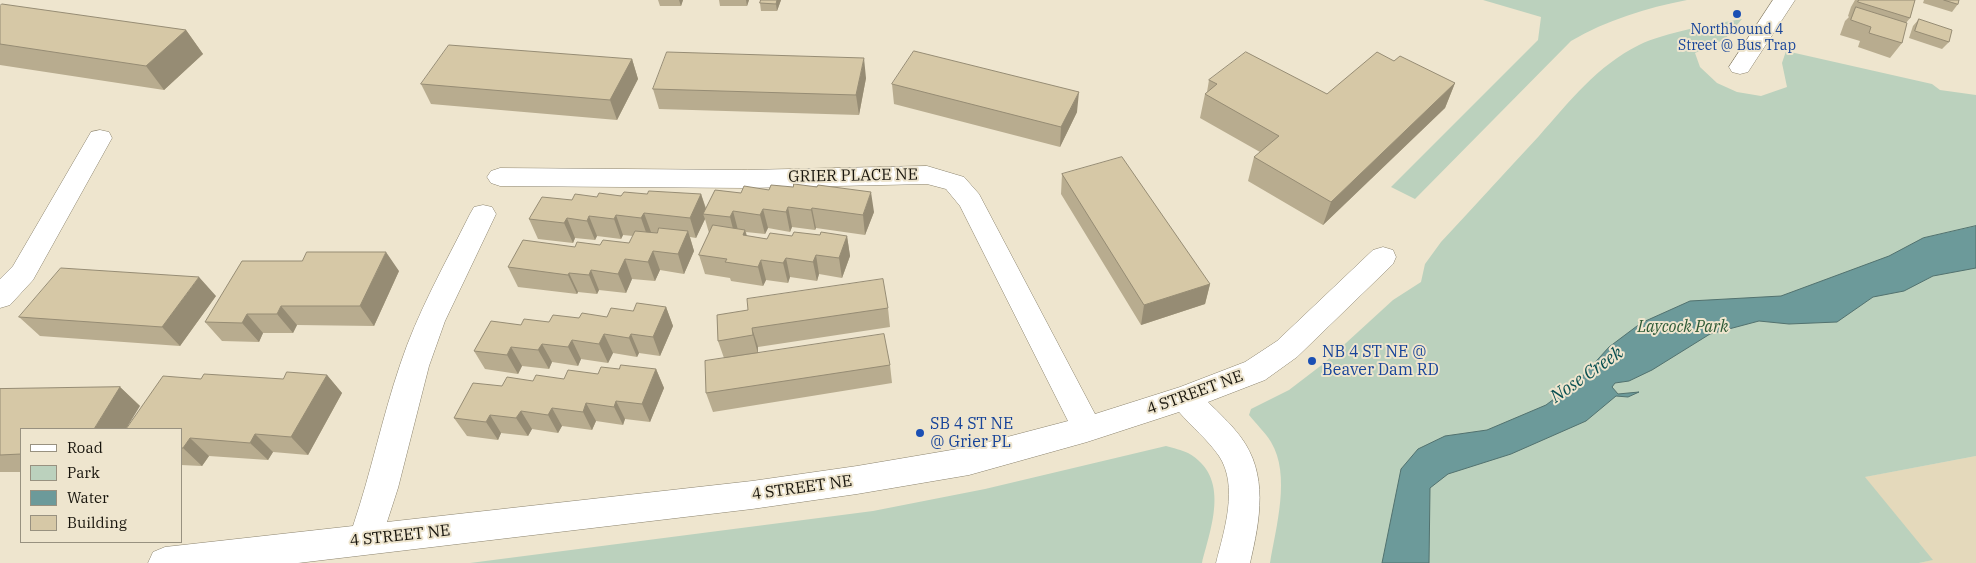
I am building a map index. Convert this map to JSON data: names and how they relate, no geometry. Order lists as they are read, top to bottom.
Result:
{
  "streets": {
    "street": ["GRIER PLACE NE", "4 STREET NE"]
  },
  "crossings": [
    ["GRIER PLACE NE", "4 STREET NE"]
  ],
  "water": ["Nose Creek"],
  "parks": ["Laycock Park"],
  "places": ["Northbound 4 Street @ Bus Trap", "NB 4 ST NE @ Beaver Dam RD", "SB 4 ST NE @ Grier PL"],
  "legend": [
    "Road",
    "Park",
    "Water",
    "Building"
  ]
}
